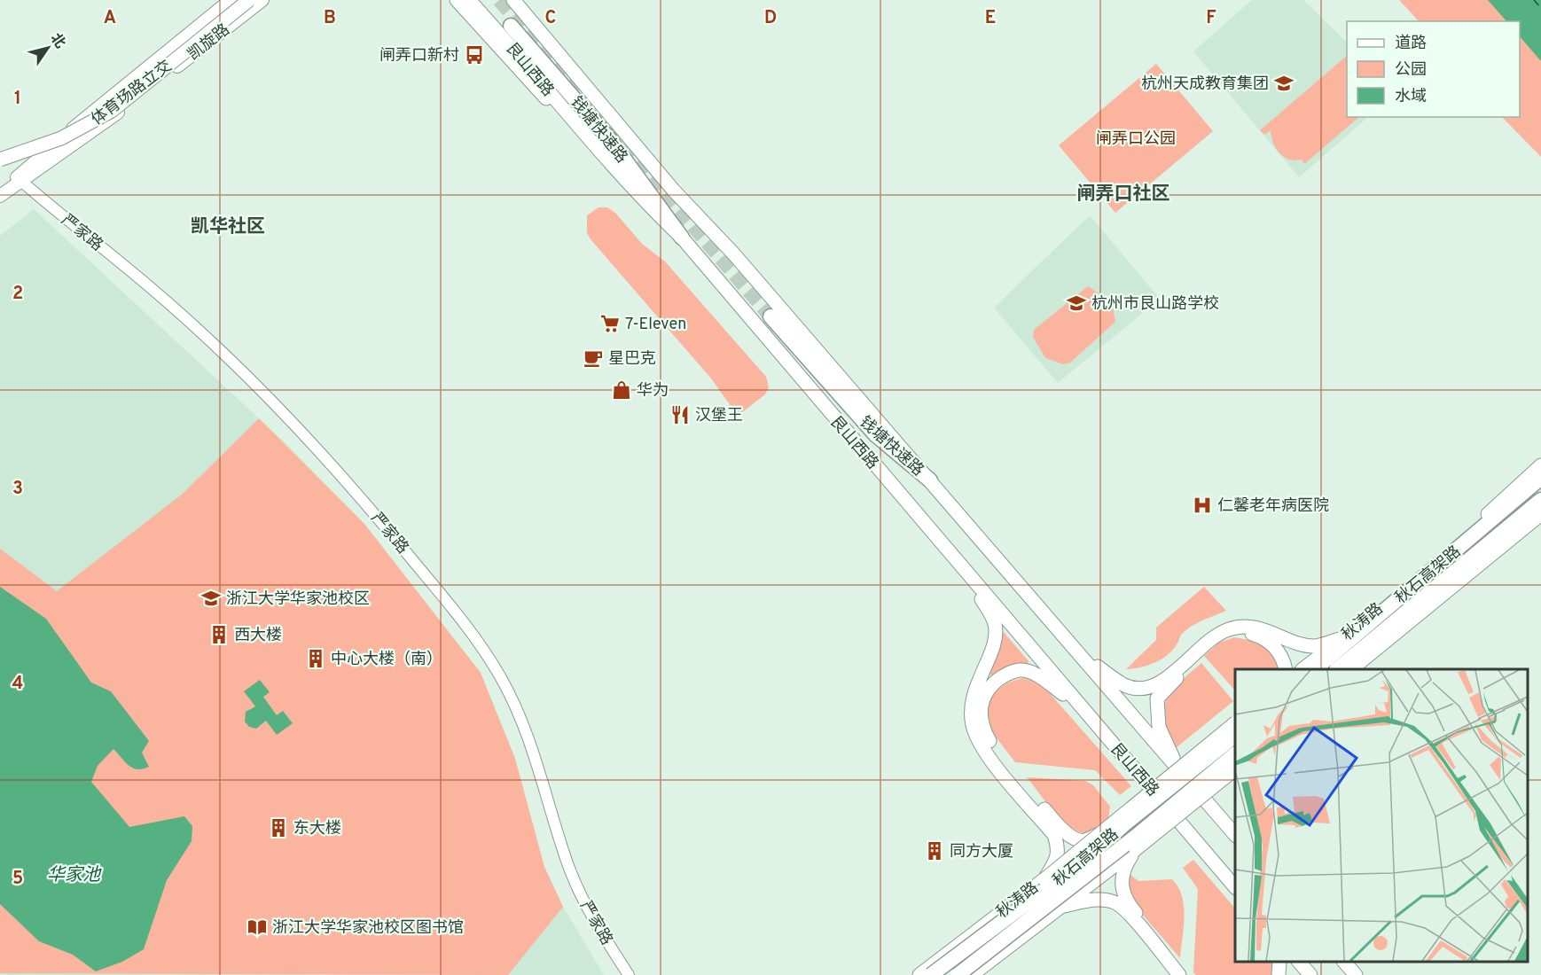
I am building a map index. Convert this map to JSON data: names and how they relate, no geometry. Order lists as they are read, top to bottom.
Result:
{
  "streets": {
    "highway": ["钱塘快速路", "秋石高架路"],
    "main road": [
      "凯旋路",
      "艮山西路",
      "体育场路立交",
      "秋涛路"
    ],
    "street": ["严家路"]
  },
  "crossings": [
    ["凯旋路", "严家路"],
    ["艮山西路", "钱塘快速路"]
  ],
  "districts": ["闸弄口社区", "凯华社区"],
  "water": ["华家池"],
  "parks": ["闸弄口公园"],
  "places": {
    "bus stop": ["闸弄口新村"],
    "school or university": ["杭州天成教育集团", "杭州市艮山路学校", "浙江大学华家池校区"],
    "supermarket": ["7-Eleven"],
    "cafe": ["星巴克"],
    "shop": ["华为"],
    "restaurant": ["汉堡王"],
    "hospital": ["仁馨老年病医院"],
    "building": [
      "西大楼",
      "中心大楼（南）",
      "东大楼",
      "同方大厦"
    ],
    "library": ["浙江大学华家池校区图书馆"]
  },
  "legend": ["道路", "公园", "水域"],
  "north": "top right",
  "grid": {
    "columns": [
      "A",
      "B",
      "C",
      "D",
      "E",
      "F"
    ],
    "rows": [
      "1",
      "2",
      "3",
      "4",
      "5"
    ]
  }
}
